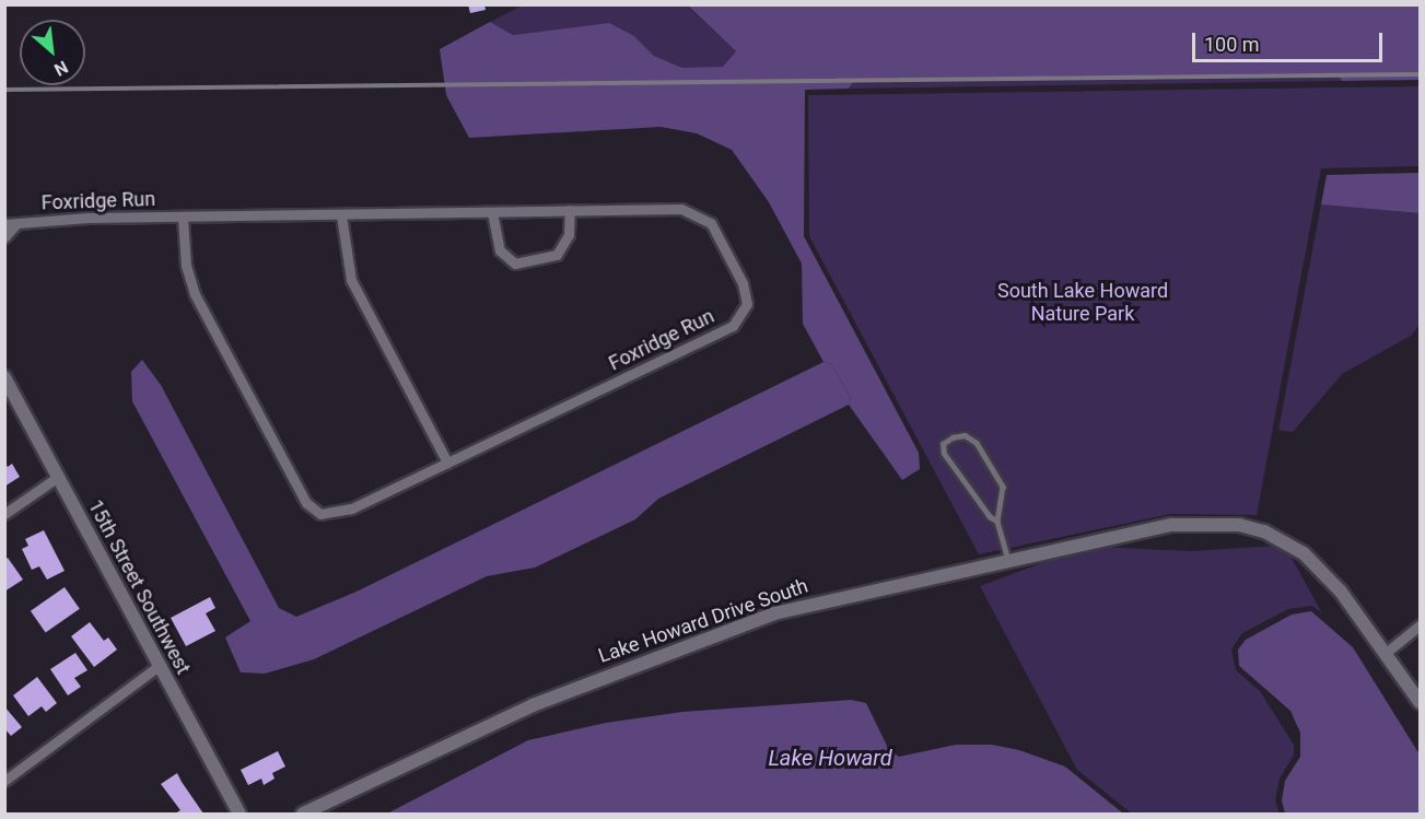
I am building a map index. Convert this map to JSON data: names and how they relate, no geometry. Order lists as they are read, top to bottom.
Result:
{
  "streets": {
    "street": ["Foxridge Run", "15th Street Southwest", "Lake Howard Drive South"]
  },
  "water": ["Lake Howard"],
  "parks": ["South Lake Howard Nature Park"],
  "scale_bar": "100 m",
  "north": "bottom right"
}
